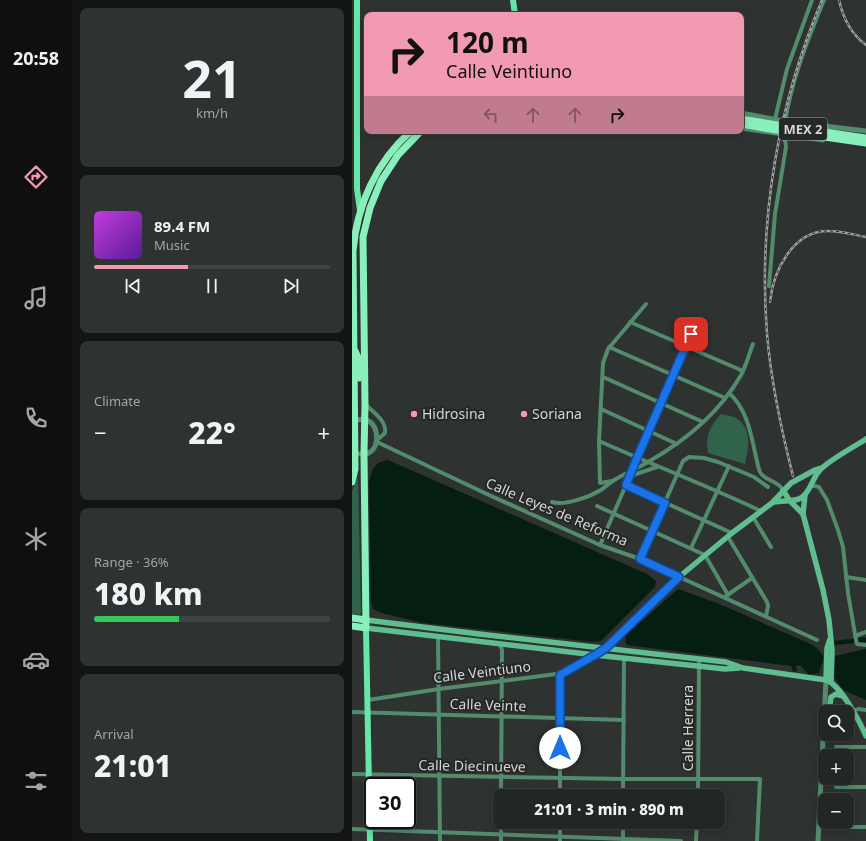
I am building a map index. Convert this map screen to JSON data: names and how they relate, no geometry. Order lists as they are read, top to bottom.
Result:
{
  "streets": {
    "highway": ["MEX 2"],
    "street": [
      "Calle Leyes de Reforma",
      "Calle Veintiuno",
      "Calle Veinte",
      "Calle Herrera",
      "Calle Diecinueve"
    ]
  },
  "crossings": [
    ["Calle Herrera", "Calle Diecinueve"]
  ],
  "places": ["Hidrosina", "Soriana"],
  "page": {
    "tabs": "20:58",
    "tile": [
      ["21", "km/h"],
      "Climate",
      ["Range · 36%", "180 km"],
      ["Arrival", "21:01"]
    ],
    "turn": ["120 m", "Calle Veintiuno"],
    "song": ["89.4 FM", "Music"],
    "heat": ["−", "22°", "+"],
    "map_buttons": ["+", "−"],
    "limit": "30",
    "trip": "21:01 · 3 min · 890 m"
  }
}
